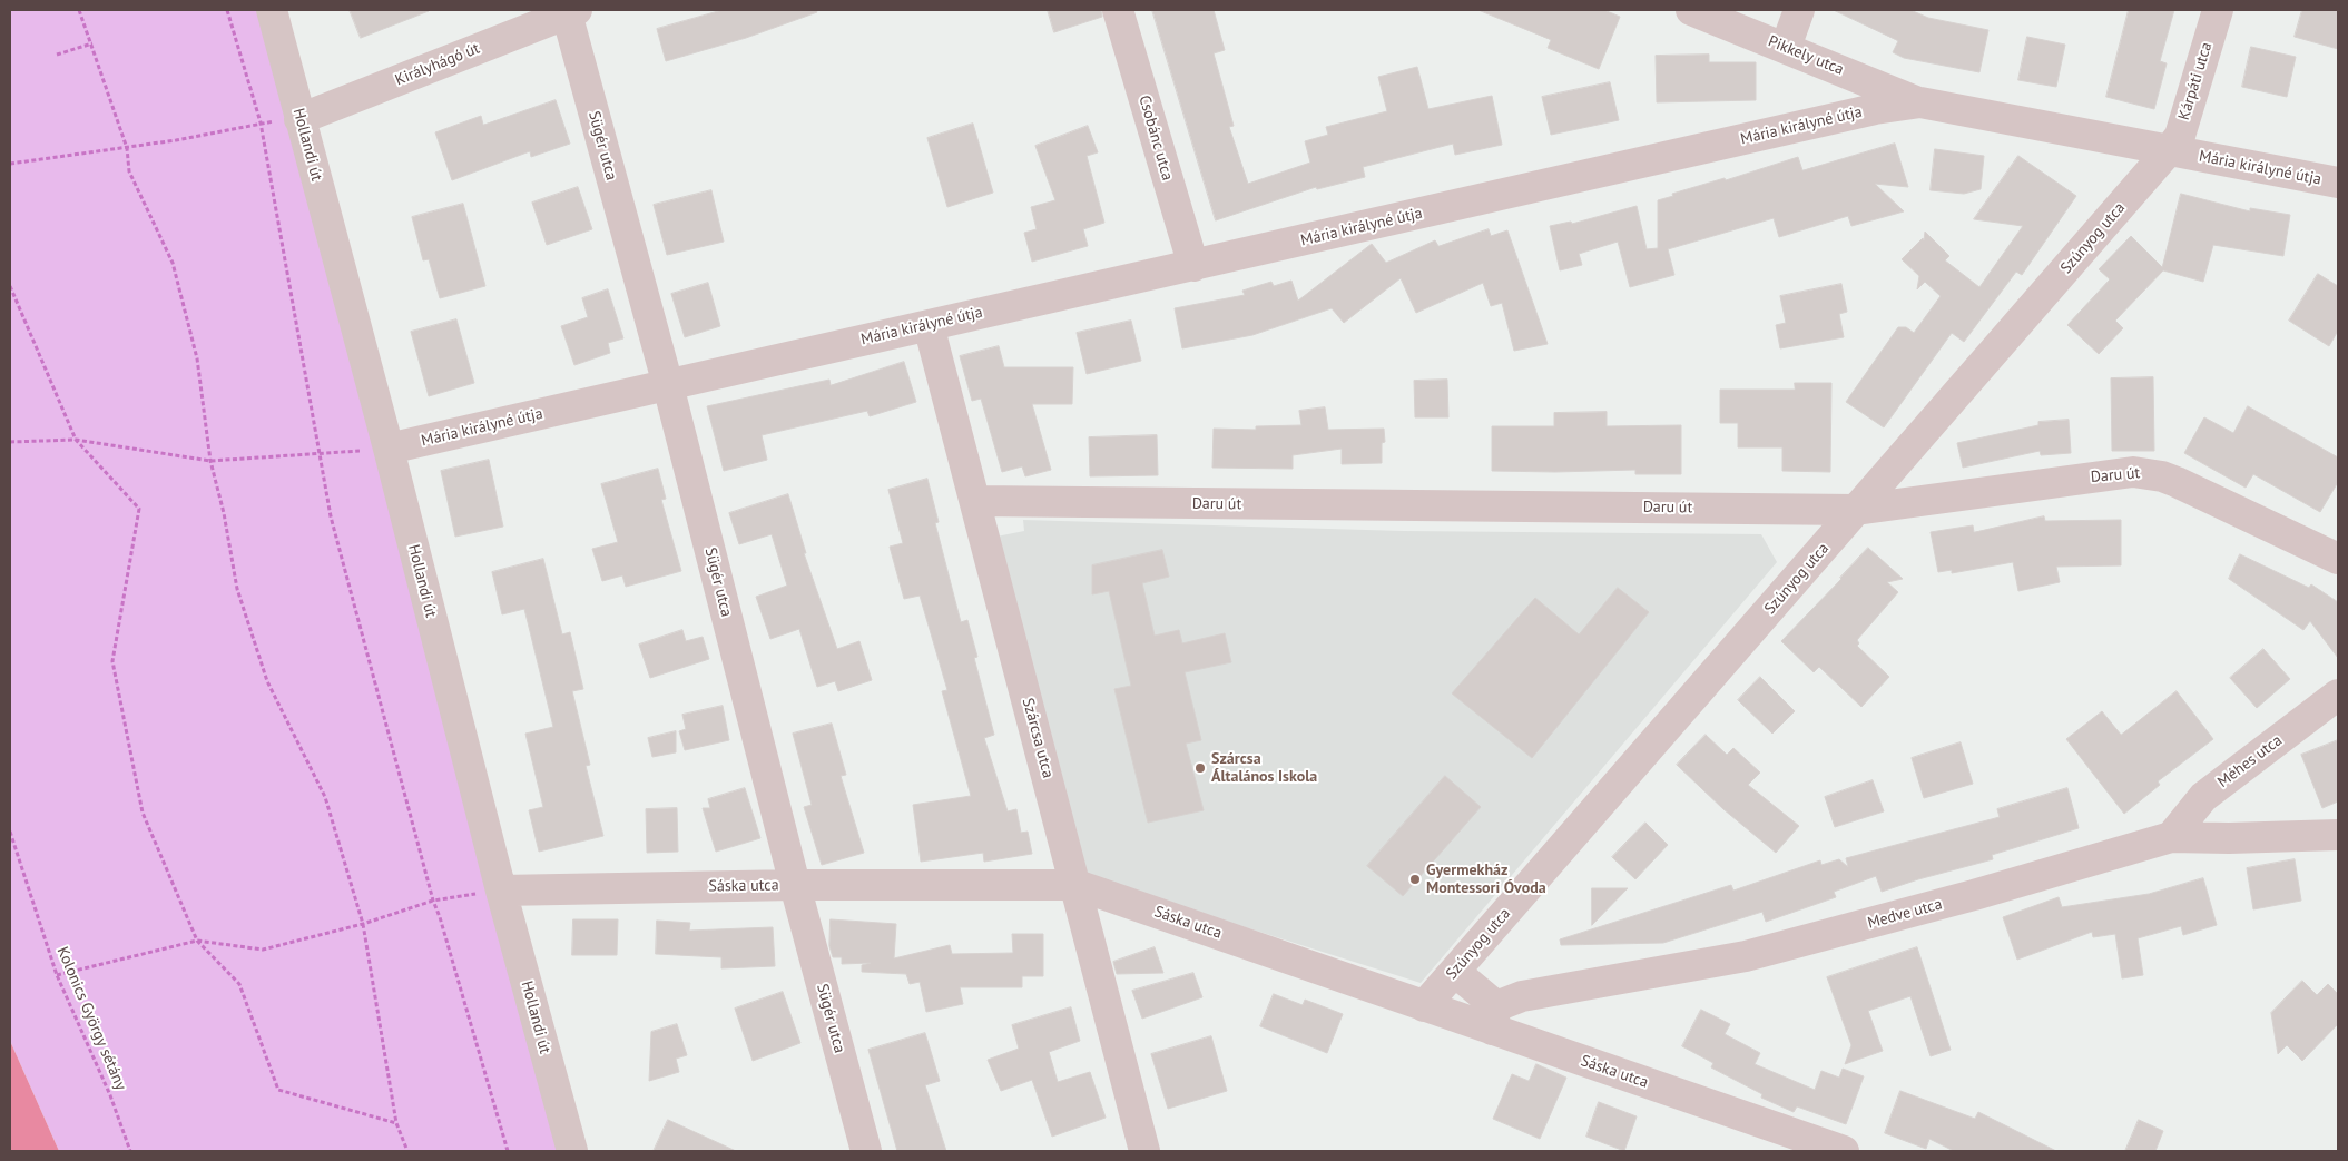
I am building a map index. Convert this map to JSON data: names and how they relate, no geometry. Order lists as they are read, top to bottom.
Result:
{
  "streets": {
    "street": [
      "Pikkely utca",
      "Királyhágó út",
      "Kárpáti utca",
      "Mária királyné útja",
      "Csobánc utca",
      "Hollandi út",
      "Sügér utca",
      "Szúnyog utca",
      "Daru út",
      "Szárcsa utca",
      "Méhes utca",
      "Sáska utca",
      "Medve utca"
    ],
    "path": ["Kolonics György sétány"]
  },
  "crossings": [
    ["Pikkely utca", "Mária királyné útja"],
    ["Királyhágó út", "Hollandi út"],
    ["Királyhágó út", "Sügér utca"],
    ["Kárpáti utca", "Mária királyné útja"],
    ["Kárpáti utca", "Szúnyog utca"],
    ["Mária királyné útja", "Csobánc utca"],
    ["Mária királyné útja", "Hollandi út"],
    ["Mária királyné útja", "Sügér utca"],
    ["Mária királyné útja", "Szúnyog utca"],
    ["Mária királyné útja", "Szárcsa utca"],
    ["Hollandi út", "Sáska utca"],
    ["Sügér utca", "Sáska utca"],
    ["Szúnyog utca", "Daru út"],
    ["Szúnyog utca", "Sáska utca"],
    ["Daru út", "Szárcsa utca"],
    ["Szárcsa utca", "Sáska utca"],
    ["Méhes utca", "Medve utca"],
    ["Sáska utca", "Medve utca"]
  ],
  "places": ["Szárcsa Általános Iskola", "Gyermekház Montessori Óvoda"]
}
